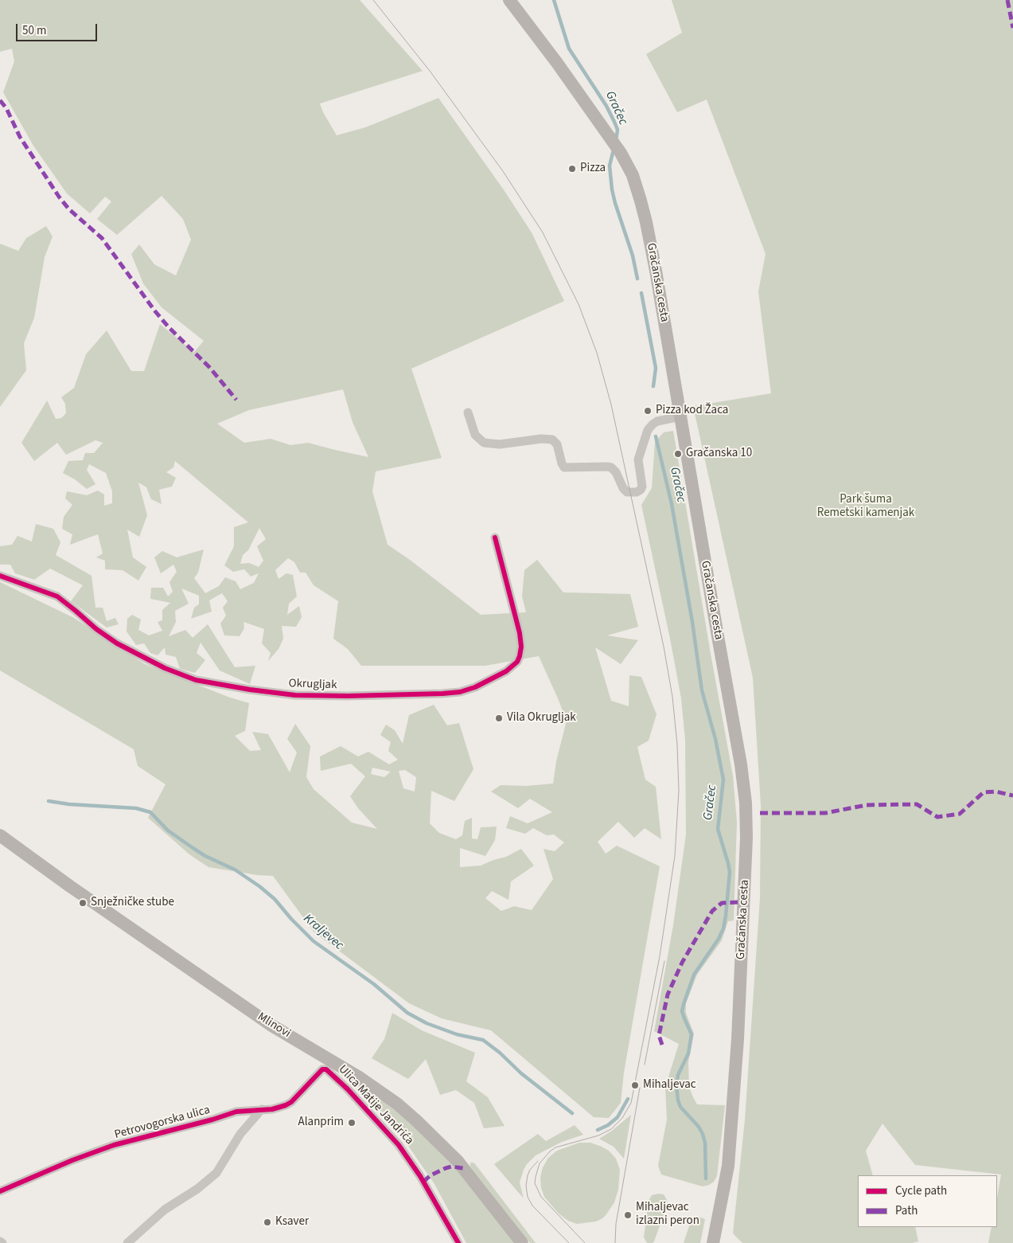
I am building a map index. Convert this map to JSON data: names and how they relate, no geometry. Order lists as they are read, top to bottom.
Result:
{
  "streets": {
    "main road": ["Gračanska cesta", "Mlinovi"],
    "street": ["Okrugljak", "Ulica Matije Jandrića", "Petrovogorska ulica"]
  },
  "crossings": [
    ["Ulica Matije Jandrića", "Petrovogorska ulica"]
  ],
  "water": ["Gračec", "Kraljevec"],
  "parks": ["Park šuma Remetski kamenjak"],
  "places": [
    "Pizza",
    "Pizza kod Žaca",
    "Gračanska 10",
    "Vila Okrugljak",
    "Snježničke stube",
    "Mihaljevac",
    "Alanprim",
    "Mihaljevac izlazni peron",
    "Ksaver"
  ],
  "legend": ["Cycle path", "Path"],
  "scale_bar": "50 m"
}
